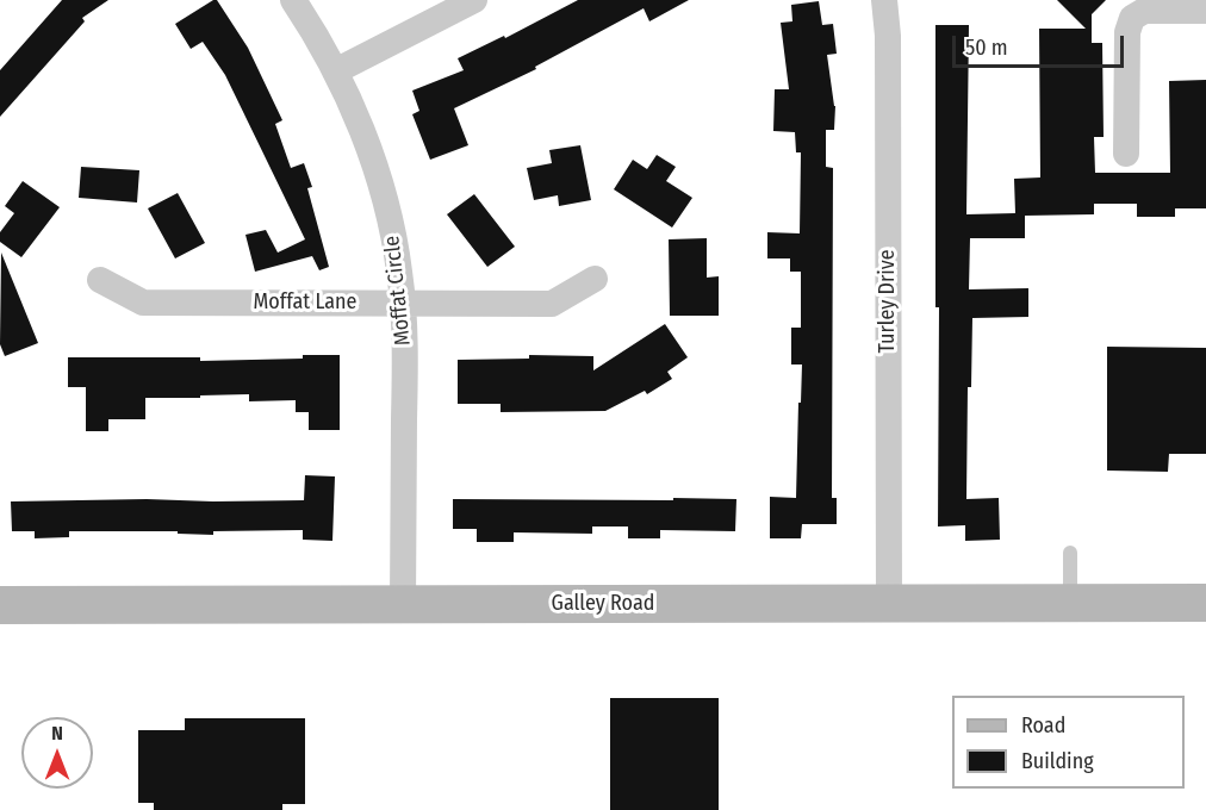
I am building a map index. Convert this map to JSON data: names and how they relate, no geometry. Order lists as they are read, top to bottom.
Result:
{
  "streets": {
    "main road": ["Galley Road"],
    "street": ["Moffat Circle", "Turley Drive", "Moffat Lane"]
  },
  "crossings": [
    ["Moffat Circle", "Moffat Lane"],
    ["Moffat Circle", "Galley Road"],
    ["Turley Drive", "Galley Road"]
  ],
  "legend": ["Road", "Building"],
  "scale_bar": "50 m",
  "north": "top"
}
